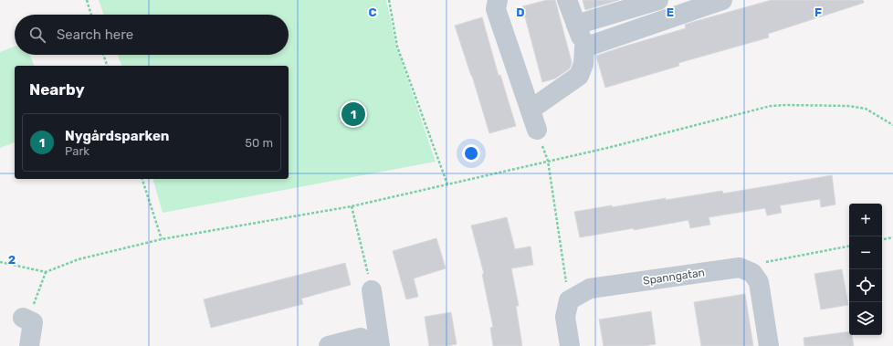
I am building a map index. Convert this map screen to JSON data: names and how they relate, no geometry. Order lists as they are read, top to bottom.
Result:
{
  "streets": {
    "street": ["Spanngatan"]
  },
  "page": {
    "search": "Search here",
    "heading": "Nearby",
    "pins": "1",
    "list": [
      {
        "mark": "1",
        "name": "Nygårdsparken",
        "note": "Park",
        "value": "50 m"
      }
    ],
    "map_buttons": ["+", "−"]
  },
  "grid": {
    "columns": [
      "C",
      "D",
      "E",
      "F"
    ],
    "rows": ["2"]
  }
}
